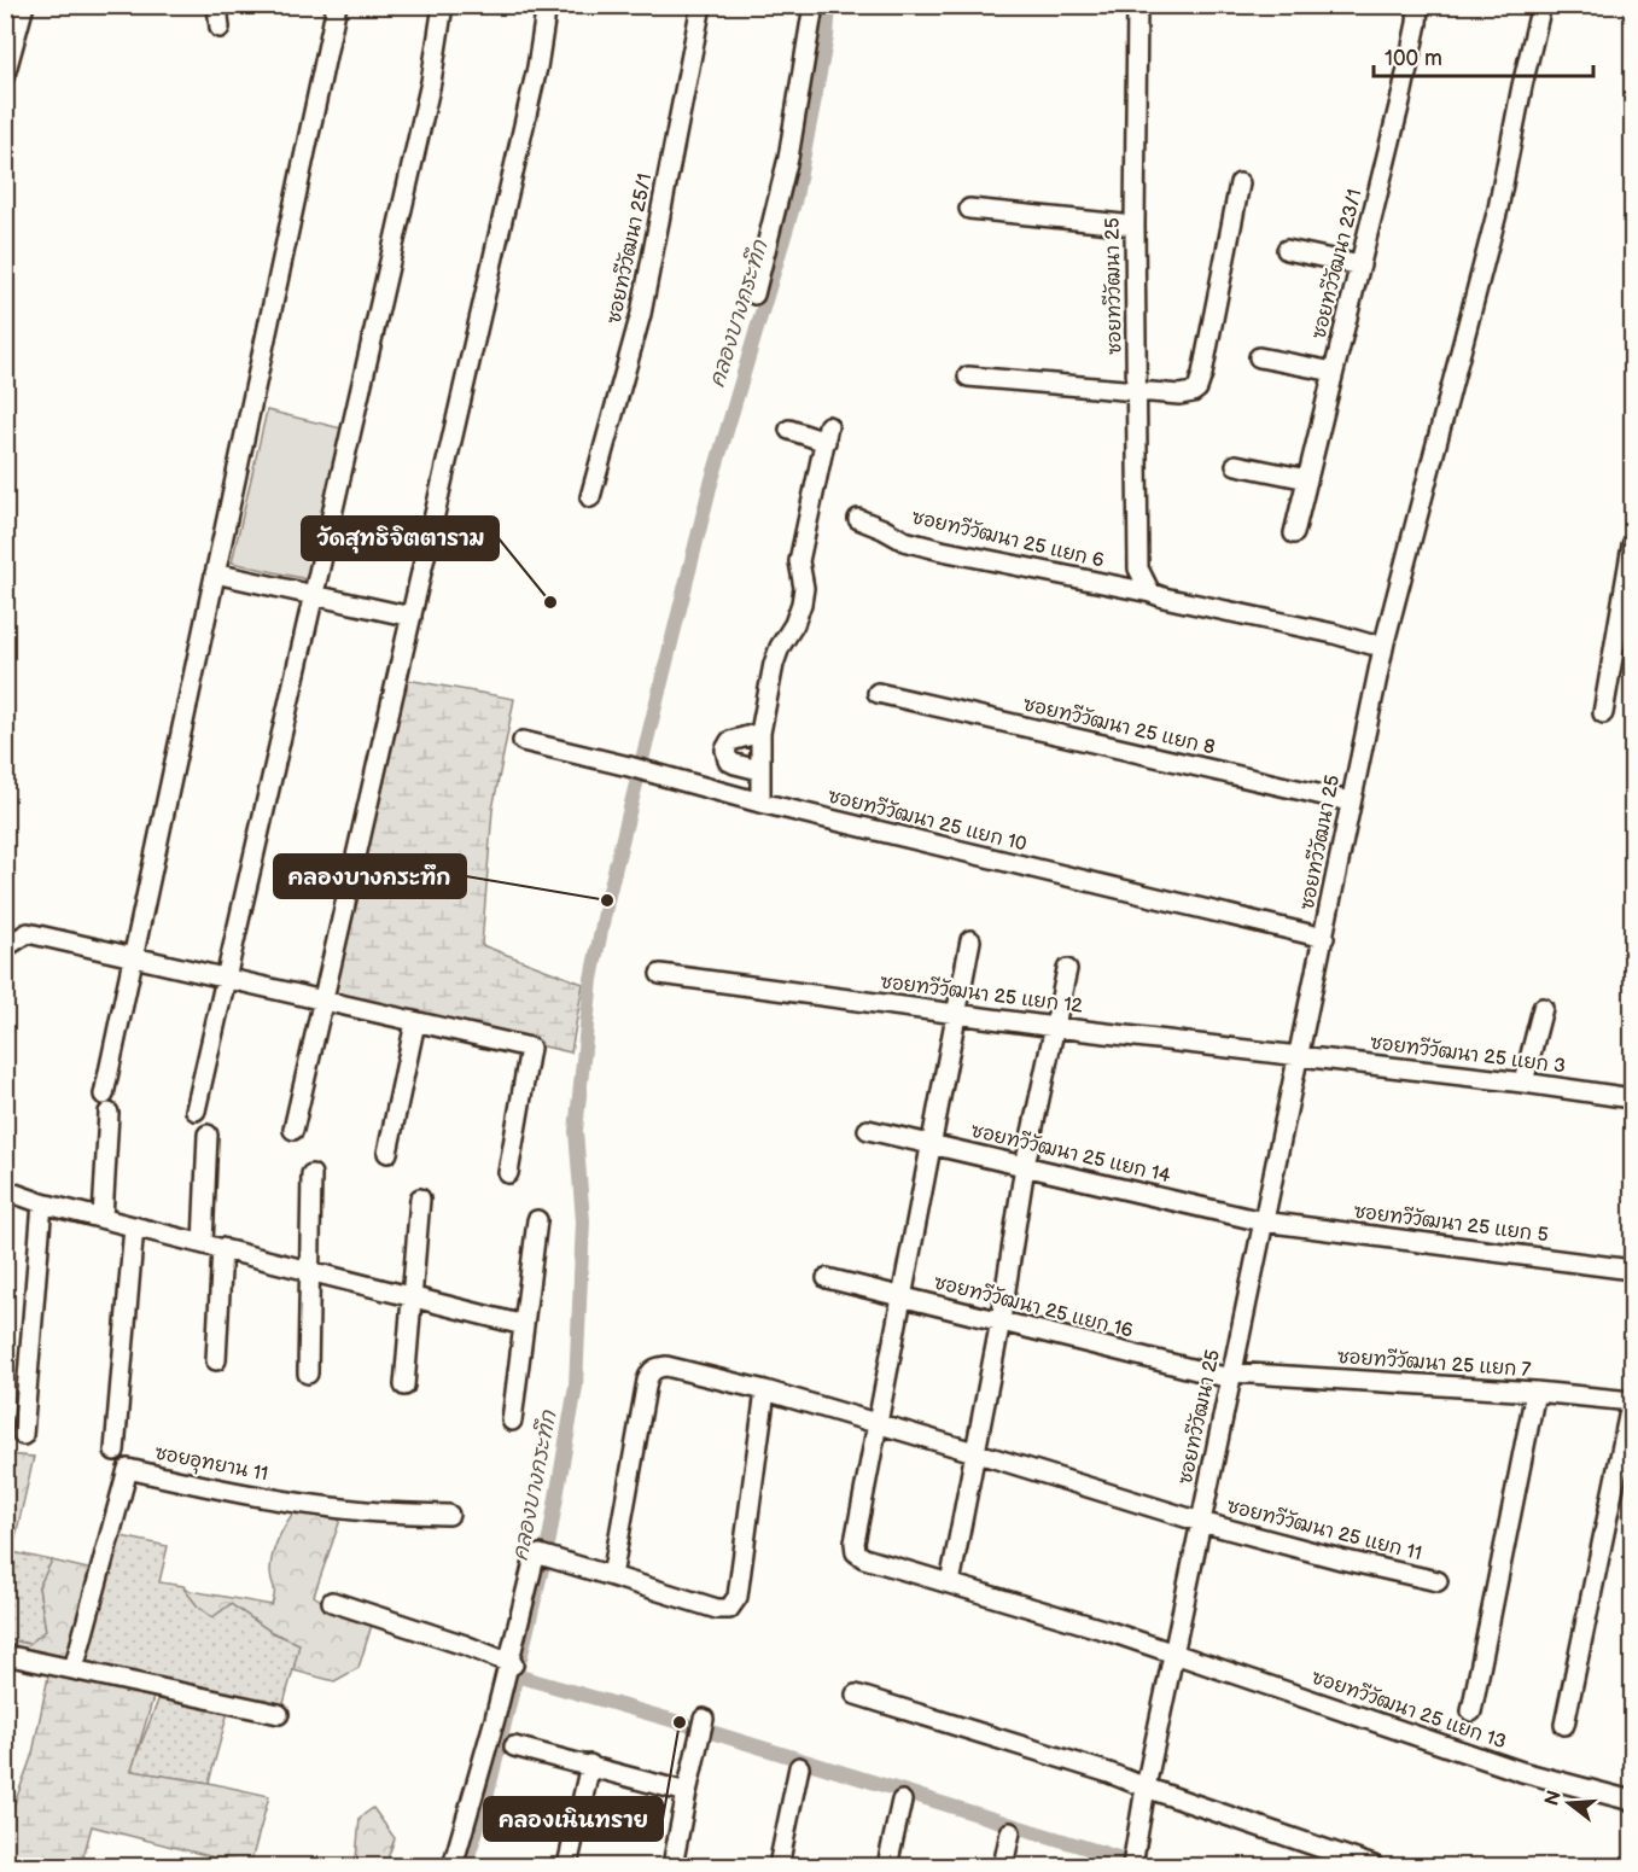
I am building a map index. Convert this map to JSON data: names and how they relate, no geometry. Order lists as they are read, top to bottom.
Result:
{
  "streets": {
    "street": [
      "ซอยทวีวัฒนา 25/1",
      "ซอยทวีวัฒนา 23/1",
      "ซอยทวีวัฒนา 25",
      "ซอยทวีวัฒนา 25 แยก 6",
      "ซอยทวีวัฒนา 25 แยก 8",
      "ซอยทวีวัฒนา 25 แยก 10",
      "ซอยทวีวัฒนา 25 แยก 12",
      "ซอยทวีวัฒนา 25 แยก 3",
      "ซอยทวีวัฒนา 25 แยก 14",
      "ซอยทวีวัฒนา 25 แยก 5",
      "ซอยทวีวัฒนา 25 แยก 16",
      "ซอยทวีวัฒนา 25 แยก 7",
      "ซอยอุทยาน 11",
      "ซอยทวีวัฒนา 25 แยก 11",
      "ซอยทวีวัฒนา 25 แยก 13"
    ]
  },
  "crossings": [
    ["ซอยทวีวัฒนา 25", "ซอยทวีวัฒนา 25 แยก 6"],
    ["ซอยทวีวัฒนา 25", "ซอยทวีวัฒนา 25 แยก 8"],
    ["ซอยทวีวัฒนา 25", "ซอยทวีวัฒนา 25 แยก 10"],
    ["ซอยทวีวัฒนา 25", "ซอยทวีวัฒนา 25 แยก 12"],
    ["ซอยทวีวัฒนา 25", "ซอยทวีวัฒนา 25 แยก 3"],
    ["ซอยทวีวัฒนา 25", "ซอยทวีวัฒนา 25 แยก 14"],
    ["ซอยทวีวัฒนา 25", "ซอยทวีวัฒนา 25 แยก 5"],
    ["ซอยทวีวัฒนา 25", "ซอยทวีวัฒนา 25 แยก 16"],
    ["ซอยทวีวัฒนา 25", "ซอยทวีวัฒนา 25 แยก 7"],
    ["ซอยทวีวัฒนา 25", "ซอยทวีวัฒนา 25 แยก 11"],
    ["ซอยทวีวัฒนา 25", "ซอยทวีวัฒนา 25 แยก 13"],
    ["ซอยทวีวัฒนา 25 แยก 12", "ซอยทวีวัฒนา 25 แยก 3"],
    ["ซอยทวีวัฒนา 25 แยก 14", "ซอยทวีวัฒนา 25 แยก 5"],
    ["ซอยทวีวัฒนา 25 แยก 16", "ซอยทวีวัฒนา 25 แยก 7"],
    ["ซอยทวีวัฒนา 25 แยก 11", "ซอยทวีวัฒนา 25 แยก 13"]
  ],
  "water": ["คลองบางกระทึก"],
  "places": ["วัดสุทธิจิตตาราม", "คลองบางกระทึก", "คลองเนินทราย"],
  "scale_bar": "100 m",
  "north": "left"
}
